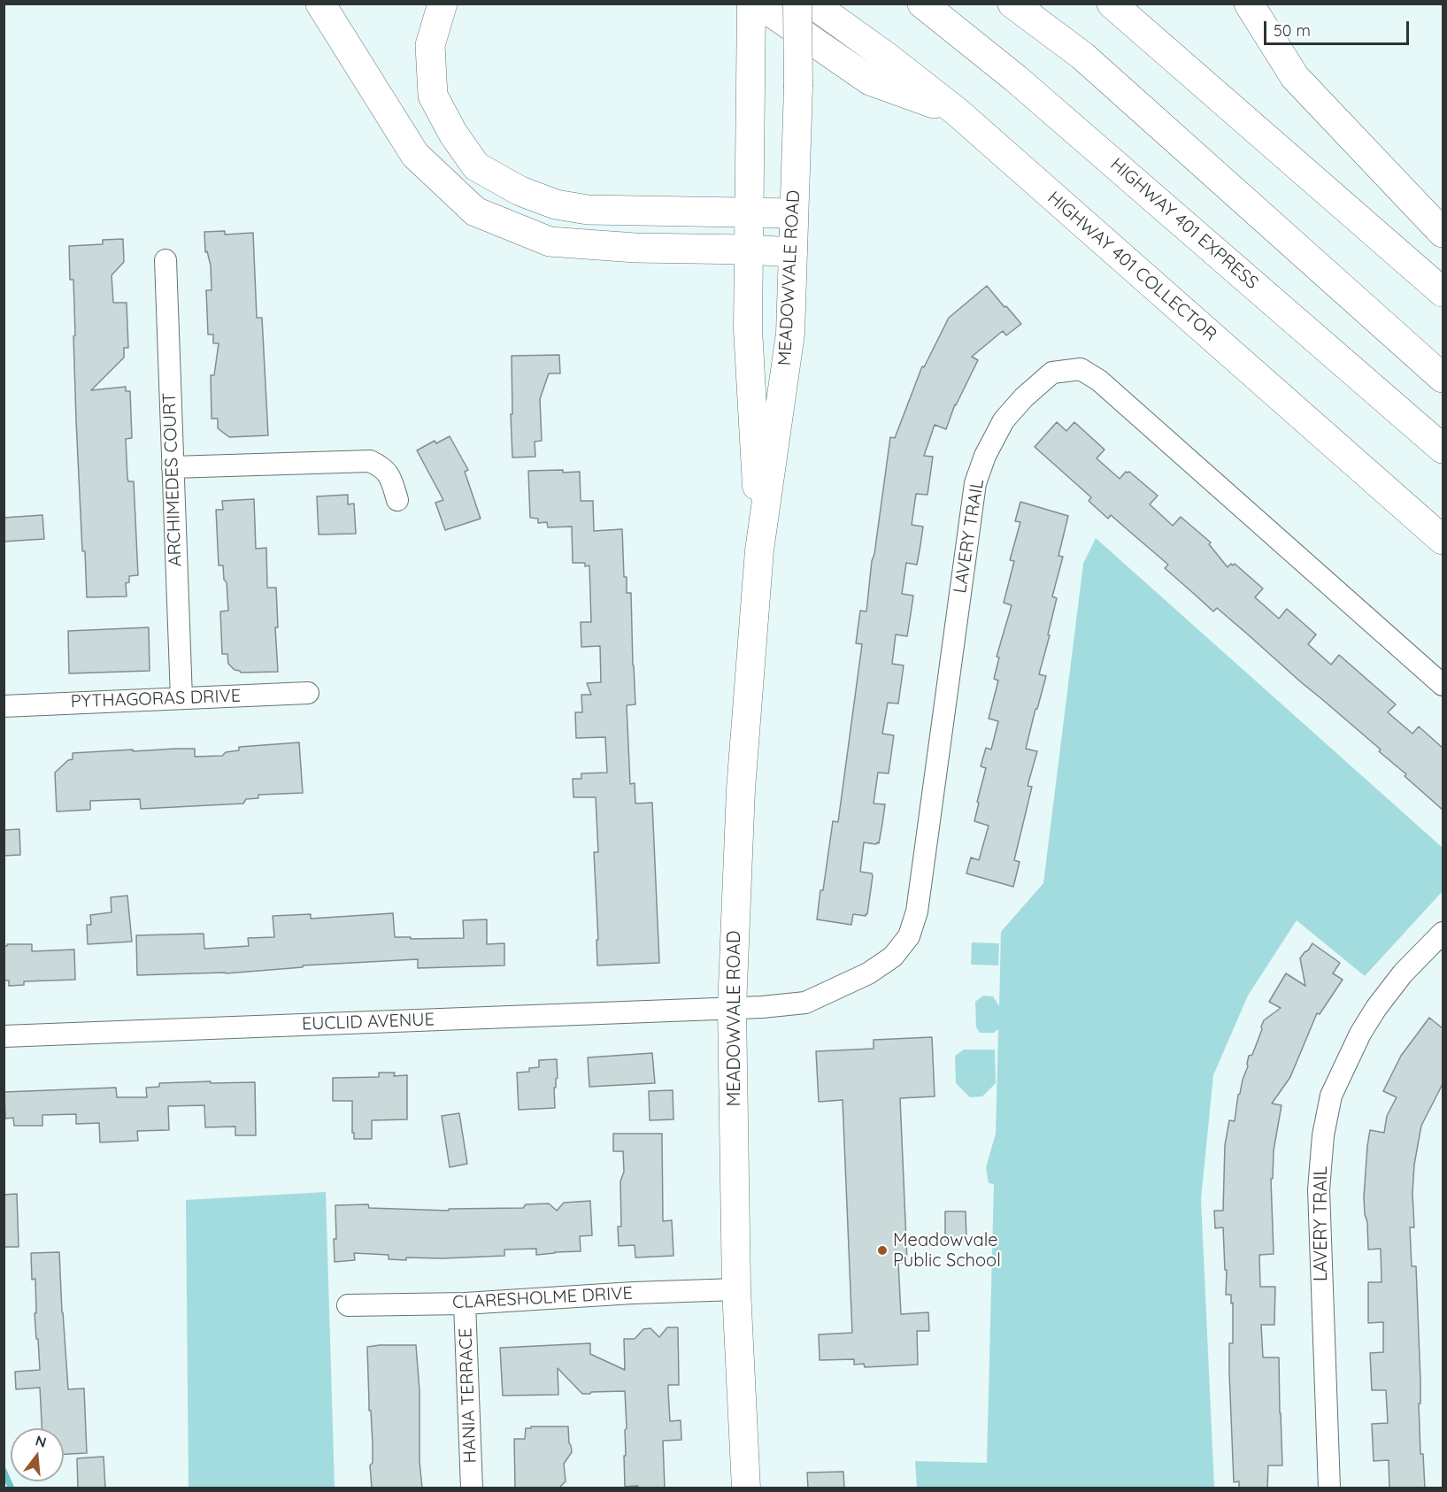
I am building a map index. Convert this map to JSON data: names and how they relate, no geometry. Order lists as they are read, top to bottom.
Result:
{
  "streets": {
    "highway": ["HIGHWAY 401 EXPRESS", "HIGHWAY 401 COLLECTOR"],
    "main road": ["MEADOWVALE ROAD"],
    "street": [
      "ARCHIMEDES COURT",
      "LAVERY TRAIL",
      "PYTHAGORAS DRIVE",
      "EUCLID AVENUE",
      "CLARESHOLME DRIVE",
      "HANIA TERRACE"
    ]
  },
  "crossings": [
    ["MEADOWVALE ROAD", "LAVERY TRAIL"],
    ["MEADOWVALE ROAD", "EUCLID AVENUE"],
    ["MEADOWVALE ROAD", "CLARESHOLME DRIVE"],
    ["ARCHIMEDES COURT", "PYTHAGORAS DRIVE"],
    ["LAVERY TRAIL", "EUCLID AVENUE"],
    ["CLARESHOLME DRIVE", "HANIA TERRACE"]
  ],
  "places": ["Meadowvale Public School"],
  "scale_bar": "50 m",
  "north": "top"
}
